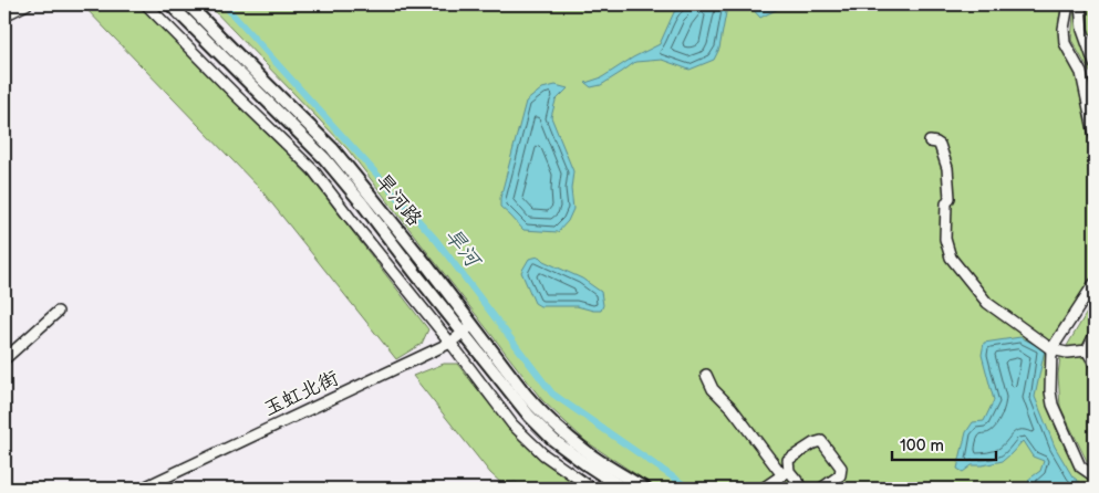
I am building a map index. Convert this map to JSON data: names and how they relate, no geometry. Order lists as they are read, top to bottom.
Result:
{
  "streets": {
    "main road": ["旱河路"],
    "street": ["玉虹北街"]
  },
  "crossings": [
    ["旱河路", "玉虹北街"]
  ],
  "water": ["旱河"],
  "scale_bar": "100 m"
}
